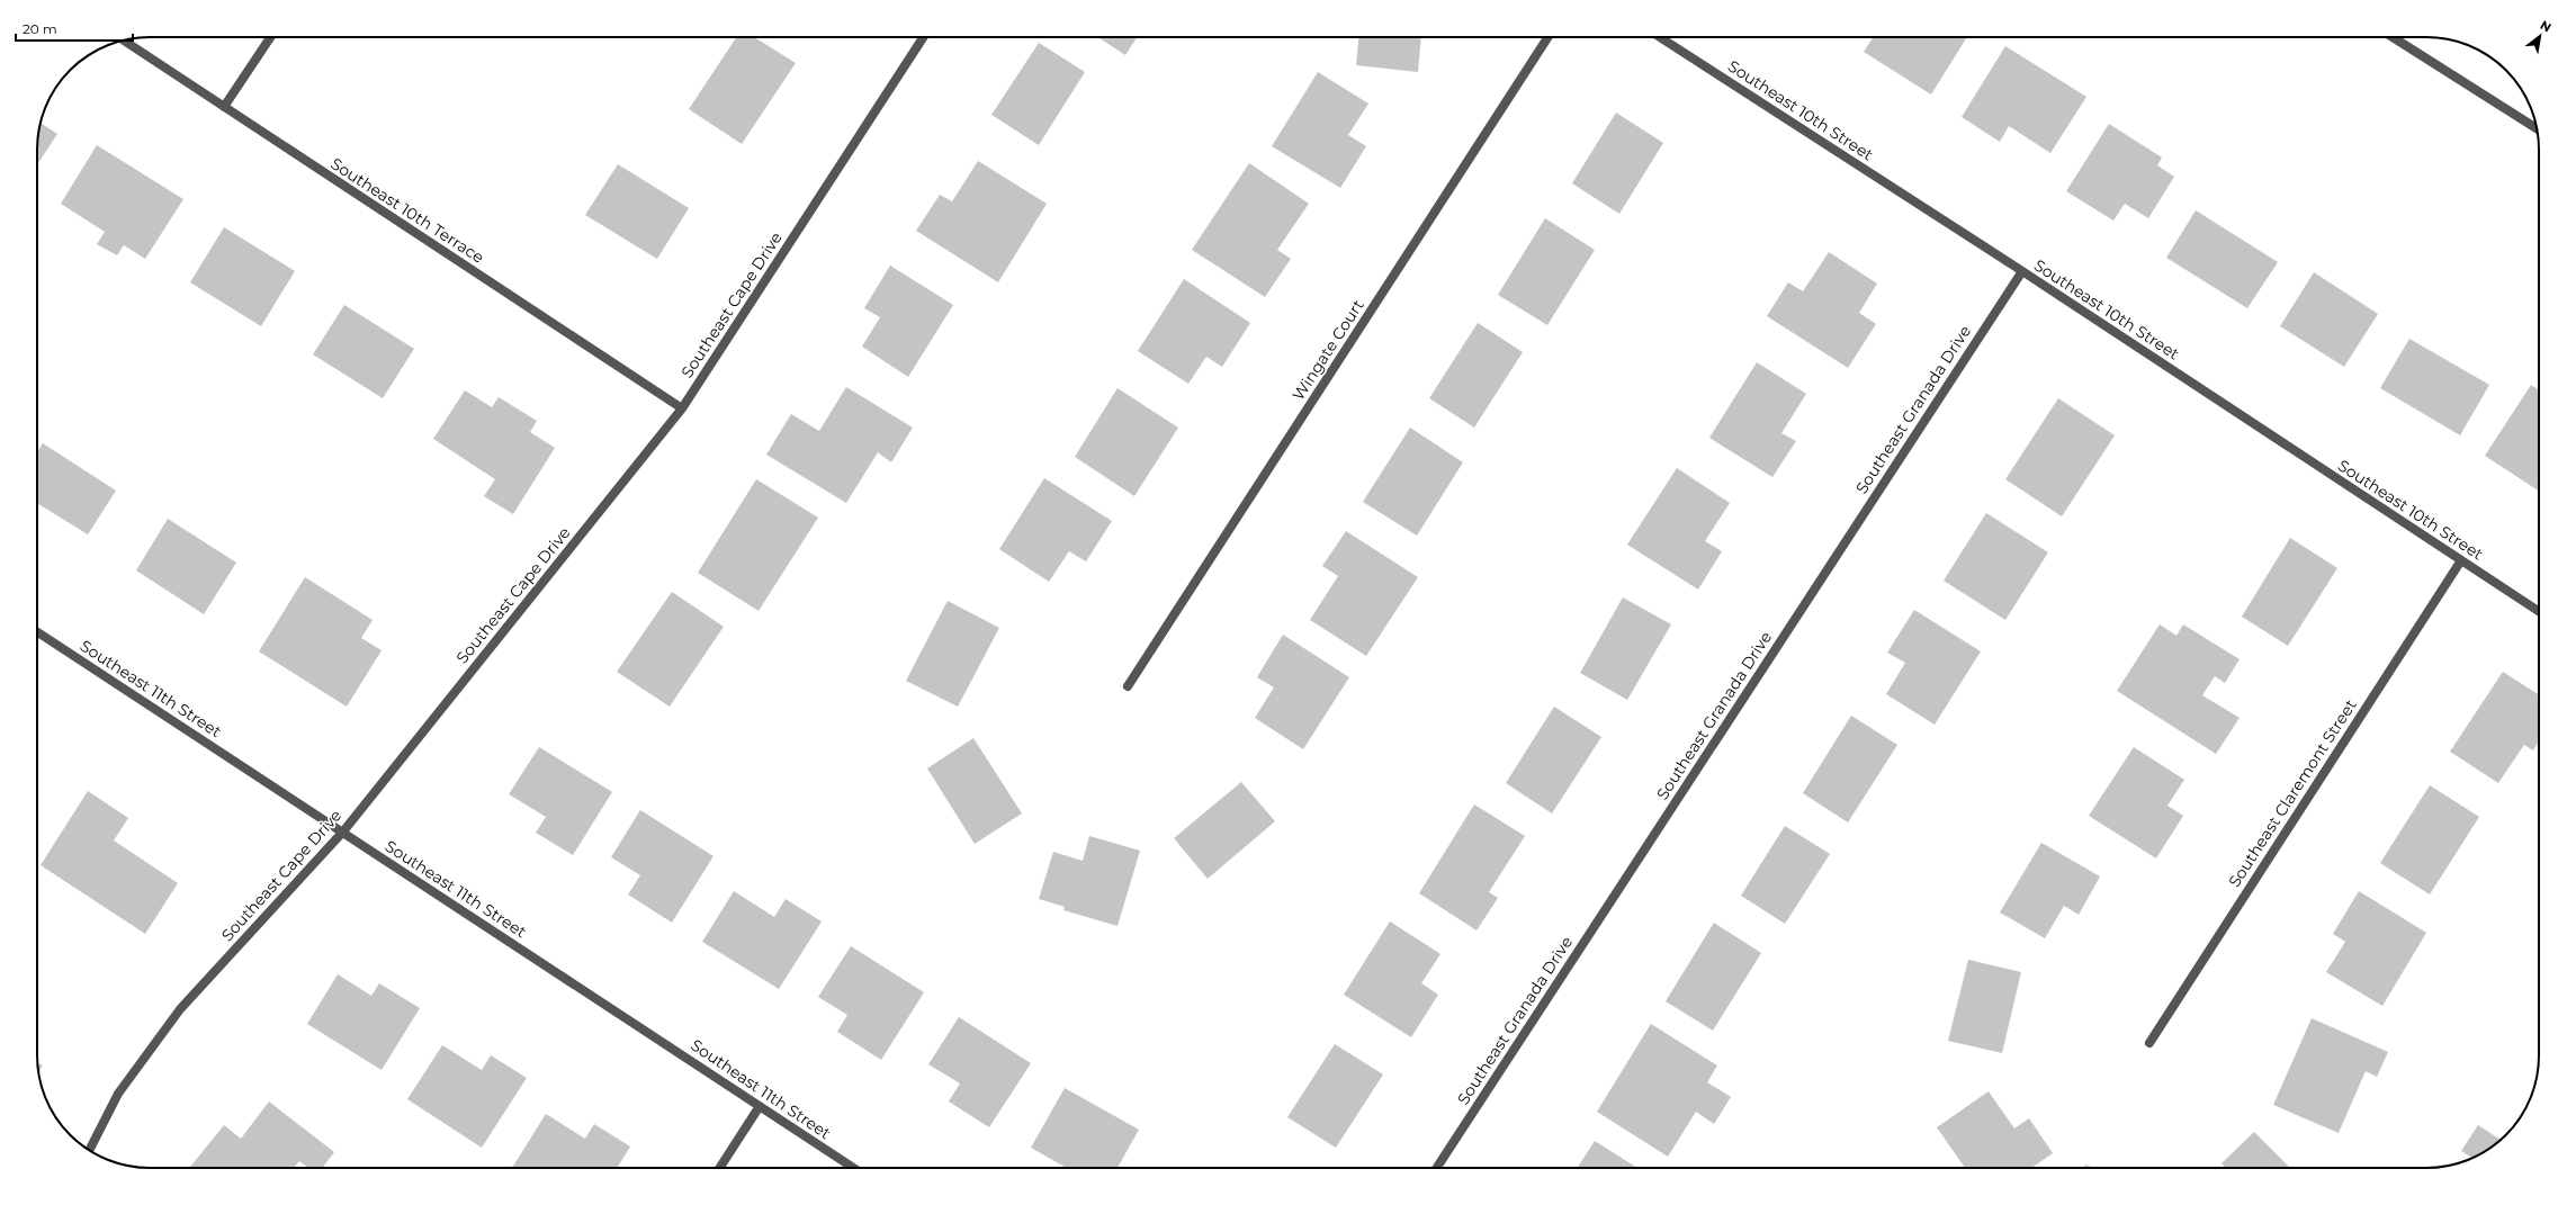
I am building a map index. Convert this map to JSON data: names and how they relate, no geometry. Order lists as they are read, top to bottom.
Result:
{
  "streets": {
    "street": [
      "Southeast 10th Street",
      "Southeast 10th Terrace",
      "Southeast Cape Drive",
      "Wingate Court",
      "Southeast Granada Drive",
      "Southeast 11th Street",
      "Southeast Claremont Street"
    ]
  },
  "crossings": [
    ["Southeast 10th Street", "Southeast Granada Drive"],
    ["Southeast 10th Street", "Southeast Claremont Street"],
    ["Southeast 10th Terrace", "Southeast Cape Drive"],
    ["Southeast Cape Drive", "Southeast 11th Street"]
  ],
  "scale_bar": "20 m",
  "north": "top right"
}
